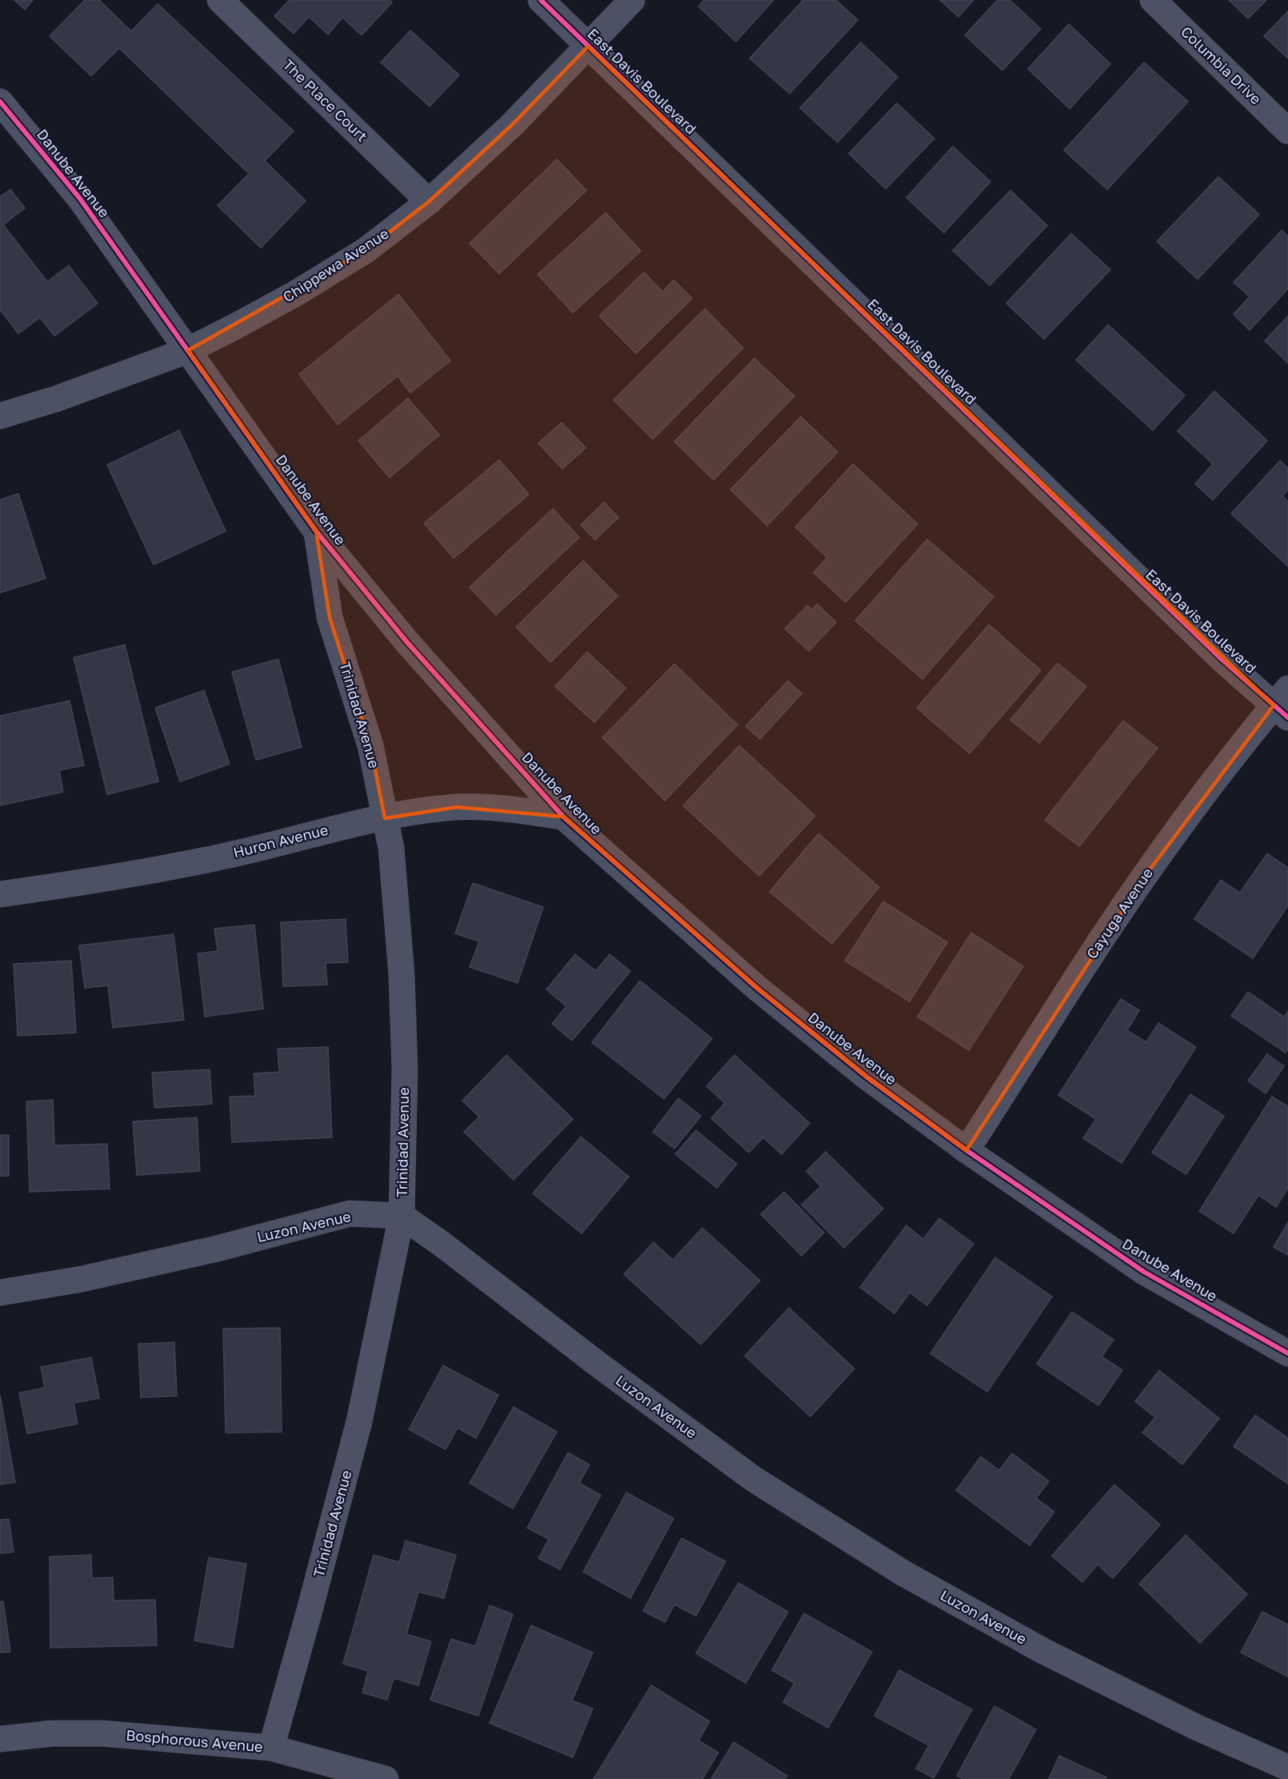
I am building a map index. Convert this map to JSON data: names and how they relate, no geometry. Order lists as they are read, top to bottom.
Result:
{
  "streets": {
    "street": [
      "Columbia Drive",
      "East Davis Boulevard",
      "The Place Court",
      "Danube Avenue",
      "Chippewa Avenue",
      "Trinidad Avenue",
      "Huron Avenue",
      "Cayuga Avenue",
      "Luzon Avenue",
      "Bosphorous Avenue"
    ]
  },
  "crossings": [
    ["East Davis Boulevard", "Chippewa Avenue"],
    ["East Davis Boulevard", "Cayuga Avenue"],
    ["The Place Court", "Chippewa Avenue"],
    ["Danube Avenue", "Chippewa Avenue"],
    ["Danube Avenue", "Trinidad Avenue"],
    ["Danube Avenue", "Huron Avenue"],
    ["Danube Avenue", "Cayuga Avenue"],
    ["Trinidad Avenue", "Huron Avenue"],
    ["Trinidad Avenue", "Luzon Avenue"],
    ["Trinidad Avenue", "Bosphorous Avenue"]
  ]
}
